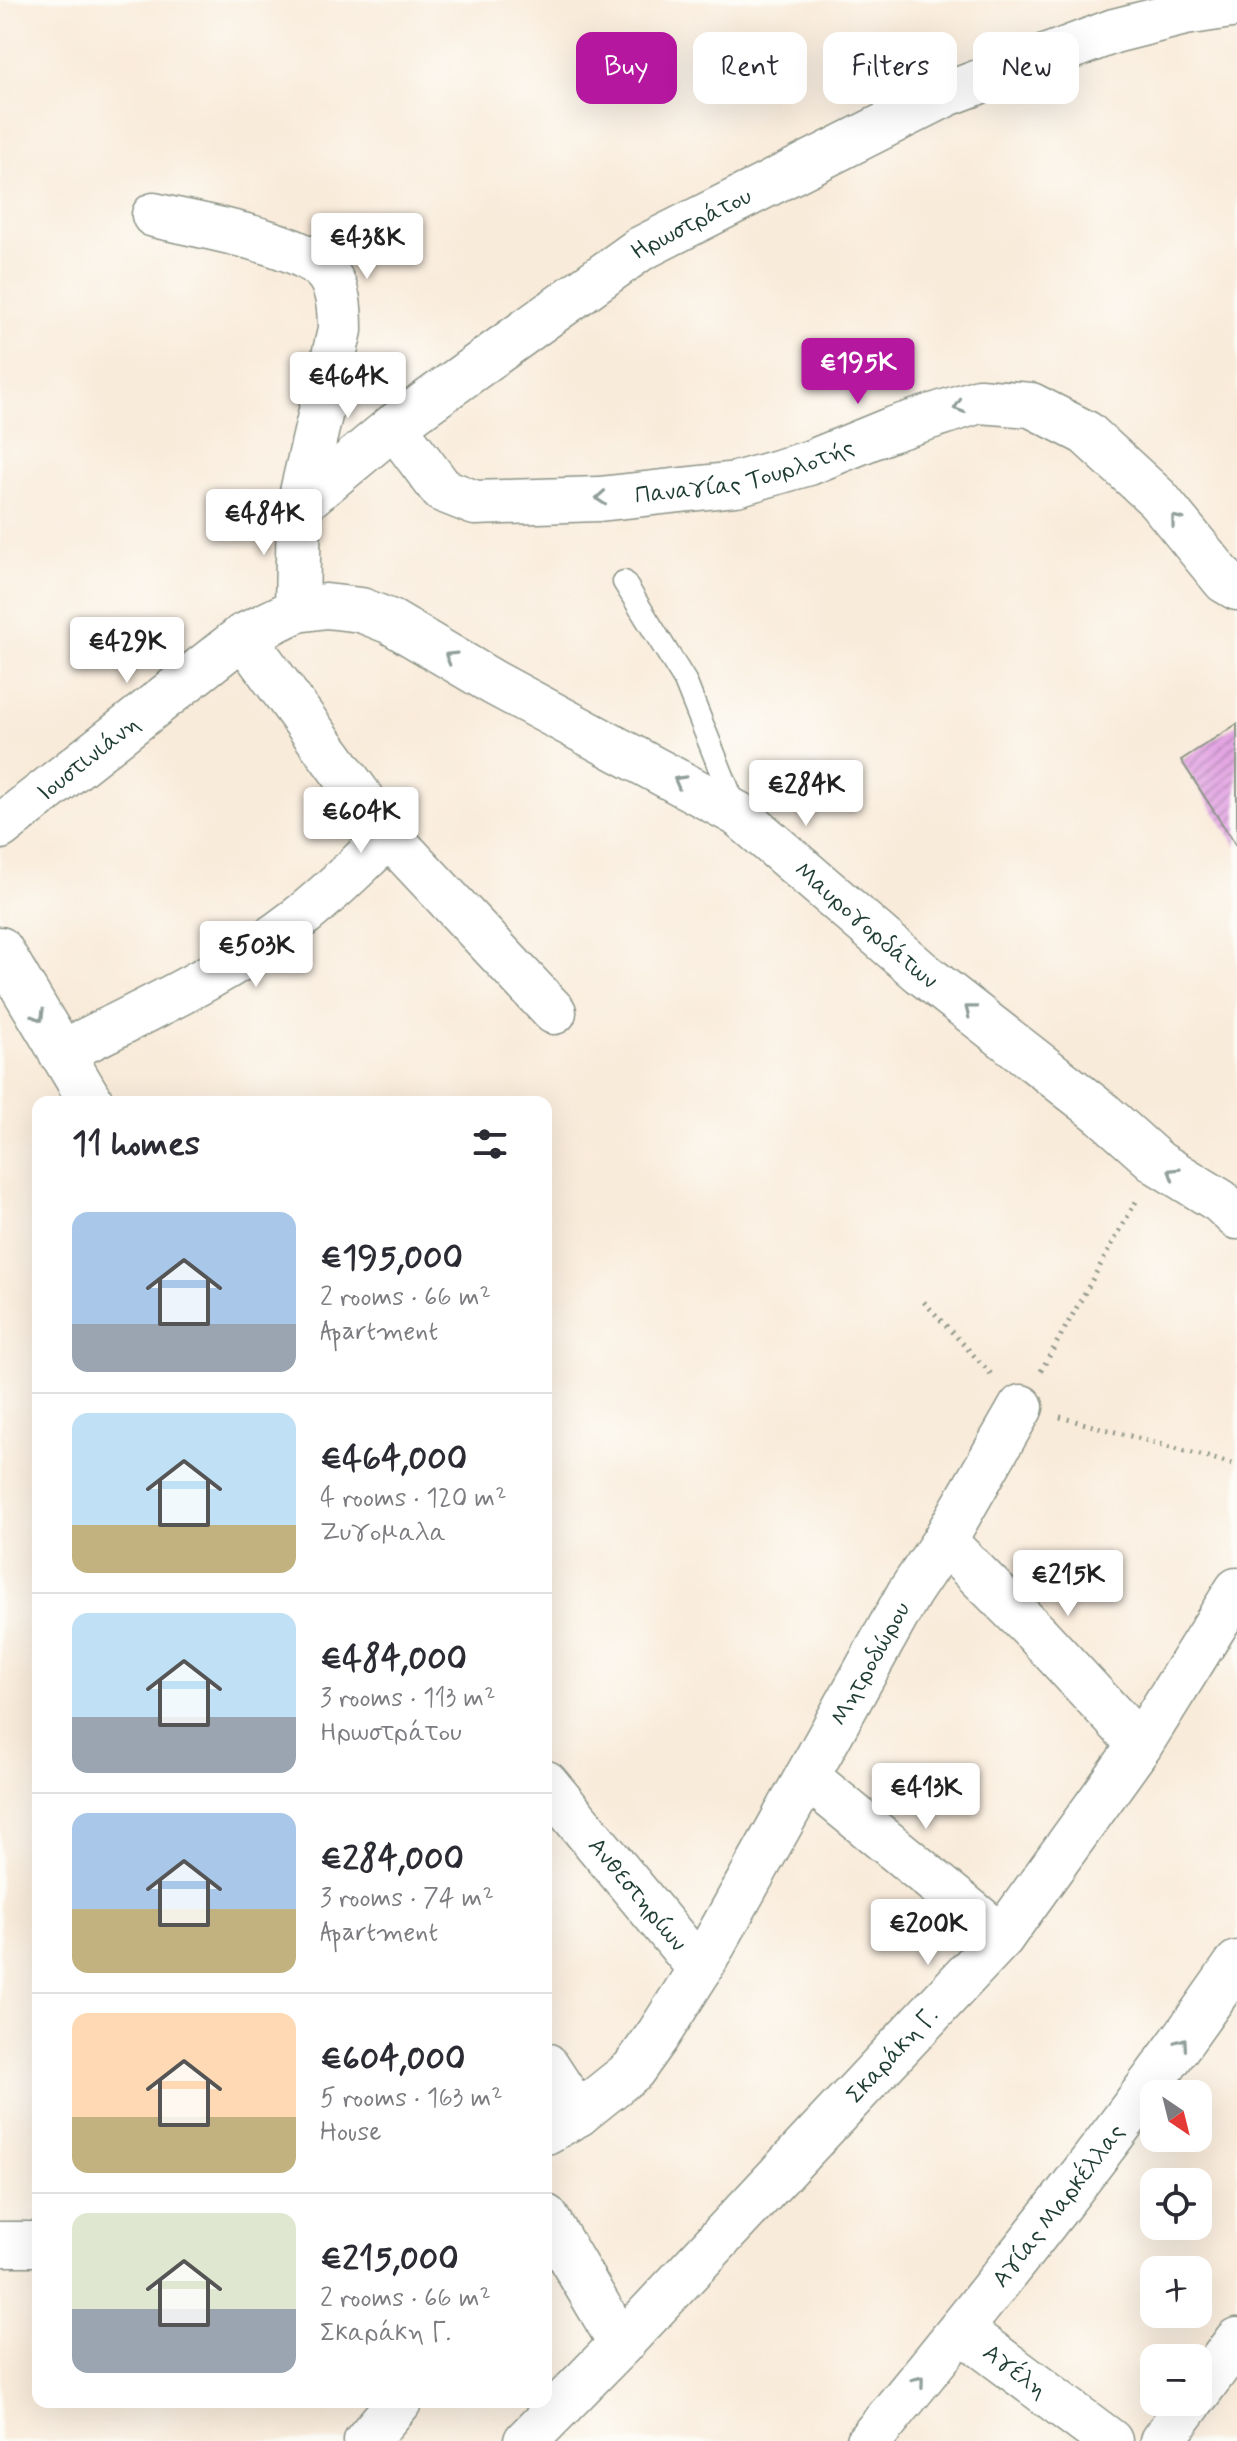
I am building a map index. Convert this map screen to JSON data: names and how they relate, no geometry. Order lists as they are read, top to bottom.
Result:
{
  "streets": {
    "street": [
      "Ηρωστράτου",
      "Παναγίας Τουρλοτής",
      "Ιουστινιάνη",
      "Μαυρογορδάτων",
      "Μητροδώρου",
      "Ανθεστηρίων",
      "Σκαράκη Γ.",
      "Αγίας Μαρκέλλας",
      "Αγέλη"
    ]
  },
  "crossings": [
    ["Ηρωστράτου", "Παναγίας Τουρλοτής"],
    ["Ιουστινιάνη", "Μαυρογορδάτων"],
    ["Μητροδώρου", "Ανθεστηρίων"],
    ["Αγίας Μαρκέλλας", "Αγέλη"]
  ],
  "one_way": ["Παναγίας Τουρλοτής", "Αγίας Μαρκέλλας"],
  "north": "bottom right",
  "page": {
    "chip": [
      "Buy",
      "Rent",
      "Filters",
      "New"
    ],
    "price": [
      "€438K",
      "€195K",
      "€464K",
      "€484K",
      "€429K",
      "€284K",
      "€604K",
      "€503K",
      "€215K",
      "€413K",
      "€200K"
    ],
    "heading": "11 homes",
    "list": [
      {
        "name": "€195,000",
        "note": "2 rooms · 66 m² · Apartment"
      },
      {
        "name": "€464,000",
        "note": "4 rooms · 120 m² · Ζυγομαλα"
      },
      {
        "name": "€484,000",
        "note": "3 rooms · 113 m² · Ηρωστράτου"
      },
      {
        "name": "€284,000",
        "note": "3 rooms · 74 m² · Apartment"
      },
      {
        "name": "€604,000",
        "note": "5 rooms · 163 m² · House"
      },
      {
        "name": "€215,000",
        "note": "2 rooms · 66 m² · Σκαράκη Γ."
      }
    ],
    "map_buttons": ["+", "−"]
  }
}
